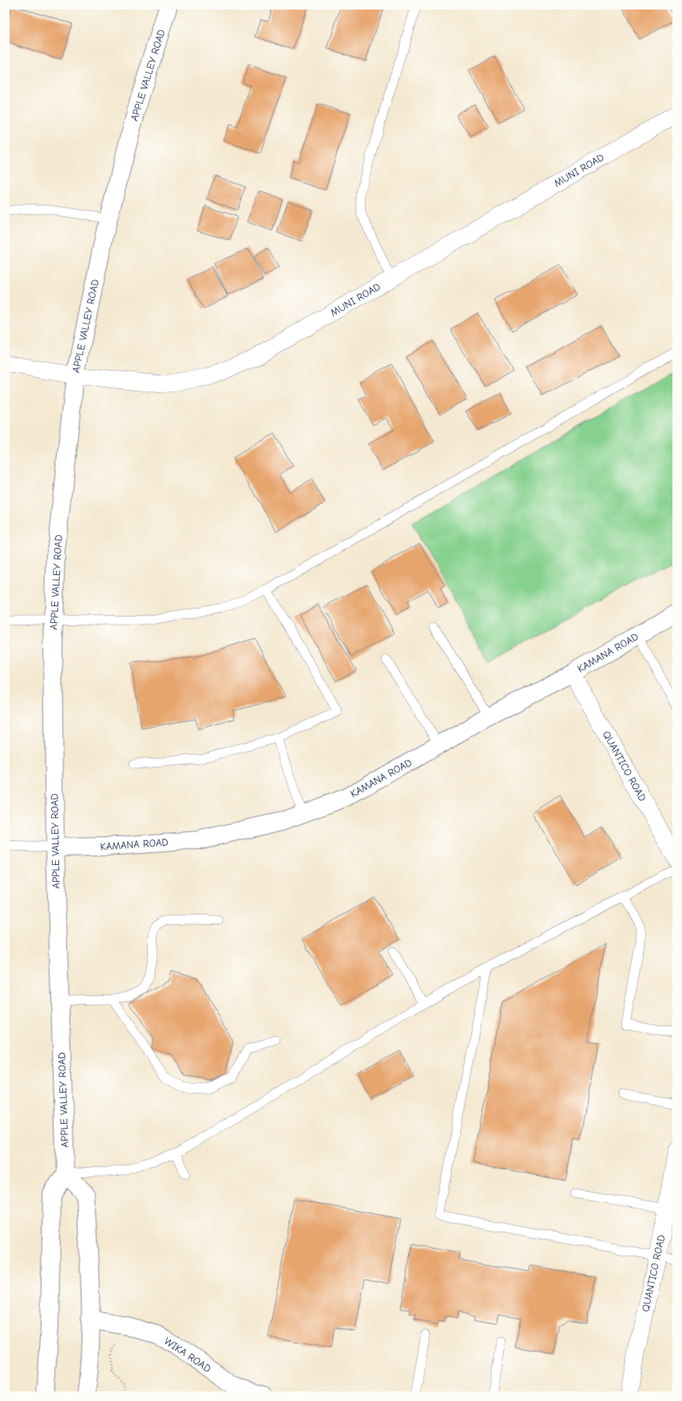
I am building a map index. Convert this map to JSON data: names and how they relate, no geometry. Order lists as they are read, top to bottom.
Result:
{
  "streets": {
    "street": [
      "APPLE VALLEY ROAD",
      "MUNI ROAD",
      "KAMANA ROAD",
      "QUANTICO ROAD",
      "WIKA ROAD"
    ]
  },
  "crossings": [
    ["APPLE VALLEY ROAD", "MUNI ROAD"],
    ["APPLE VALLEY ROAD", "KAMANA ROAD"],
    ["KAMANA ROAD", "QUANTICO ROAD"]
  ]
}
